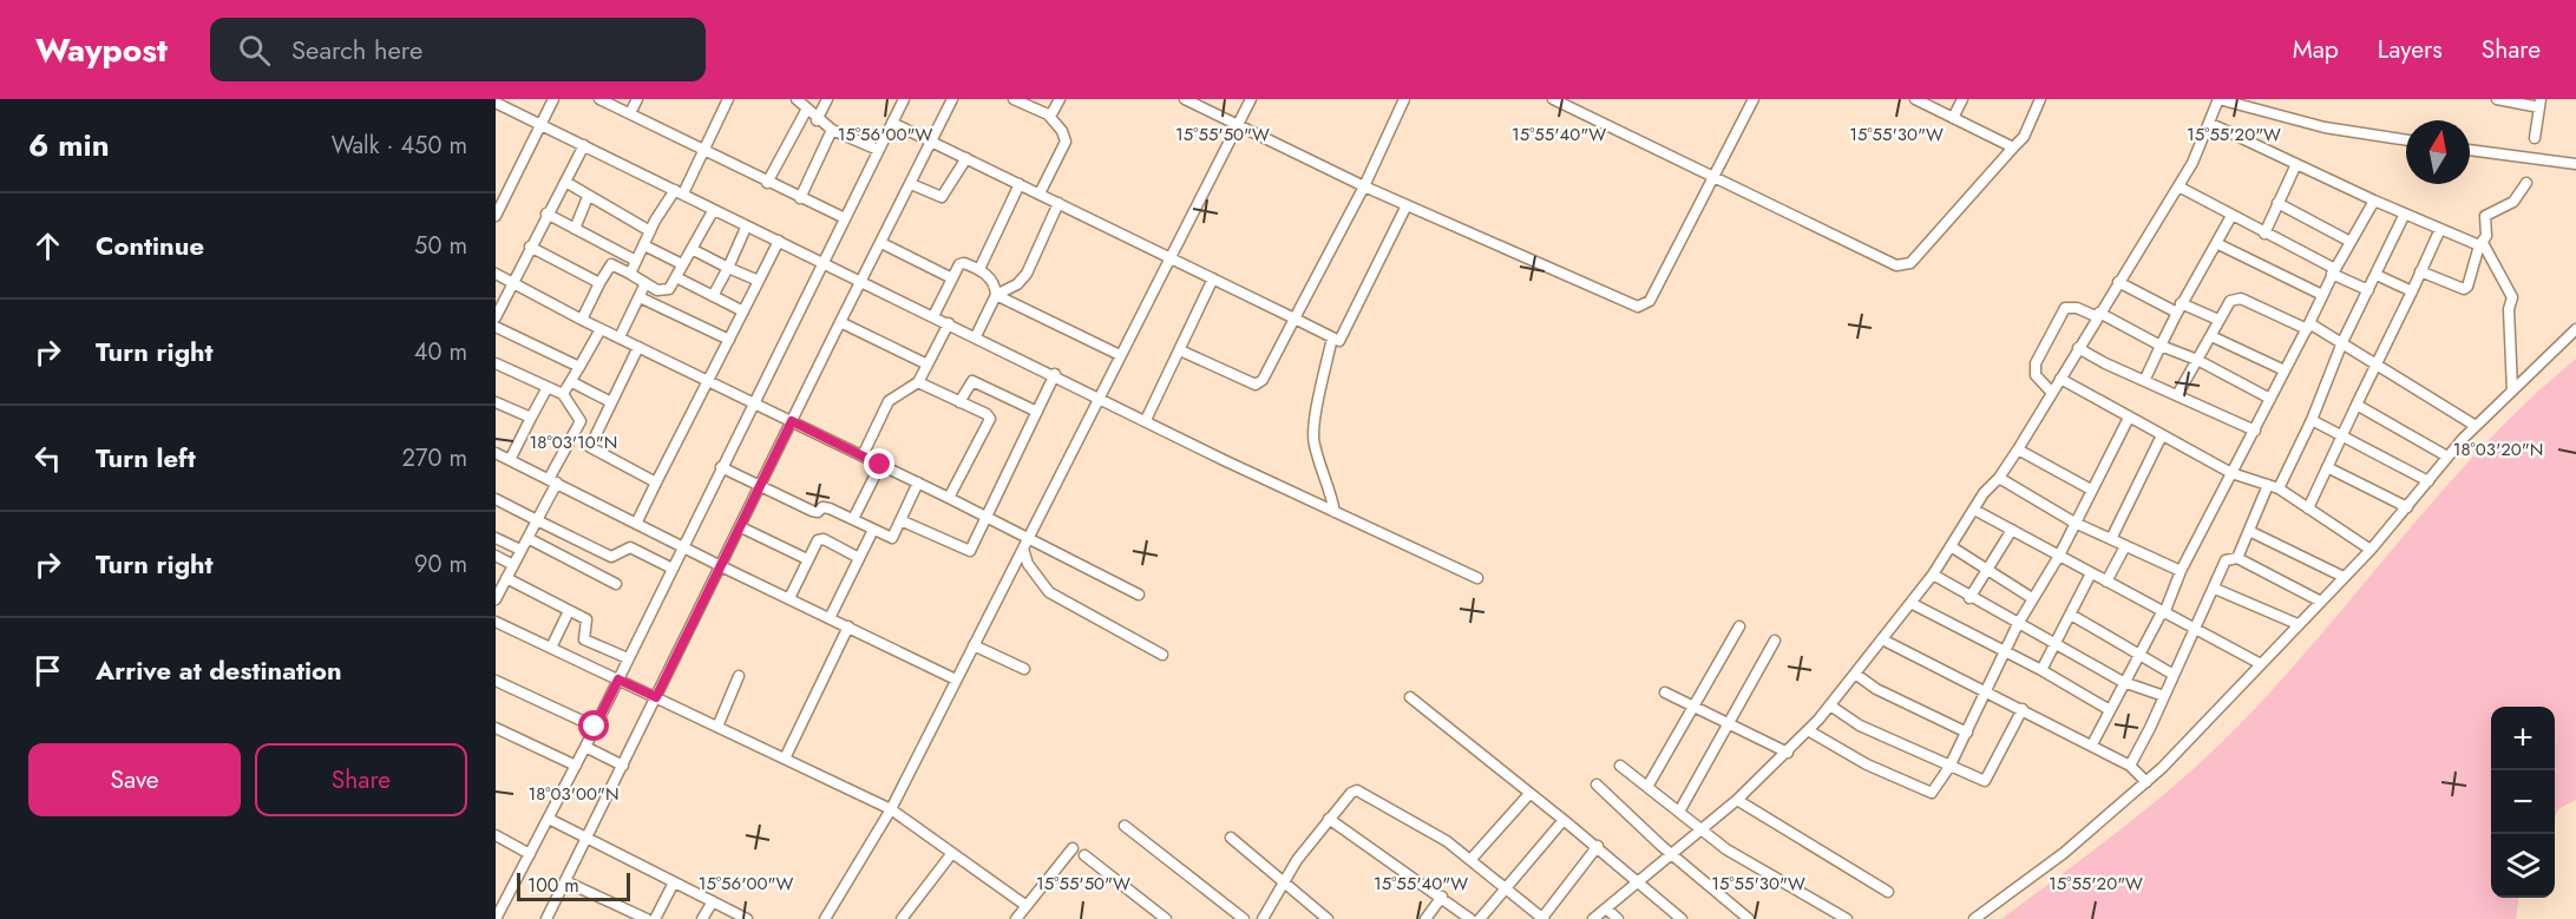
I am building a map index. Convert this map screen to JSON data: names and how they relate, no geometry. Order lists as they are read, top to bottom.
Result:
{
  "scale_bar": "100 m",
  "north": "top",
  "page": {
    "header": "Waypost",
    "search": "Search here",
    "nav": ["Map", "Layers", "Share"],
    "heading": ["6 min", "Walk · 450 m"],
    "list": [
      ["Continue", "50 m"],
      ["Turn right", "40 m"],
      ["Turn left", "270 m"],
      ["Turn right", "90 m"],
      "Arrive at destination"
    ],
    "map_buttons": ["+", "−"],
    "buttons": ["Save", "Share"],
    "scale": "100 m"
  },
  "coordinates": [
    "15°56'00\"W",
    "15°55'50\"W",
    "15°55'40\"W",
    "15°55'30\"W",
    "15°55'20\"W",
    "18°03'10\"N",
    "18°03'20\"N",
    "18°03'00\"N"
  ]
}
